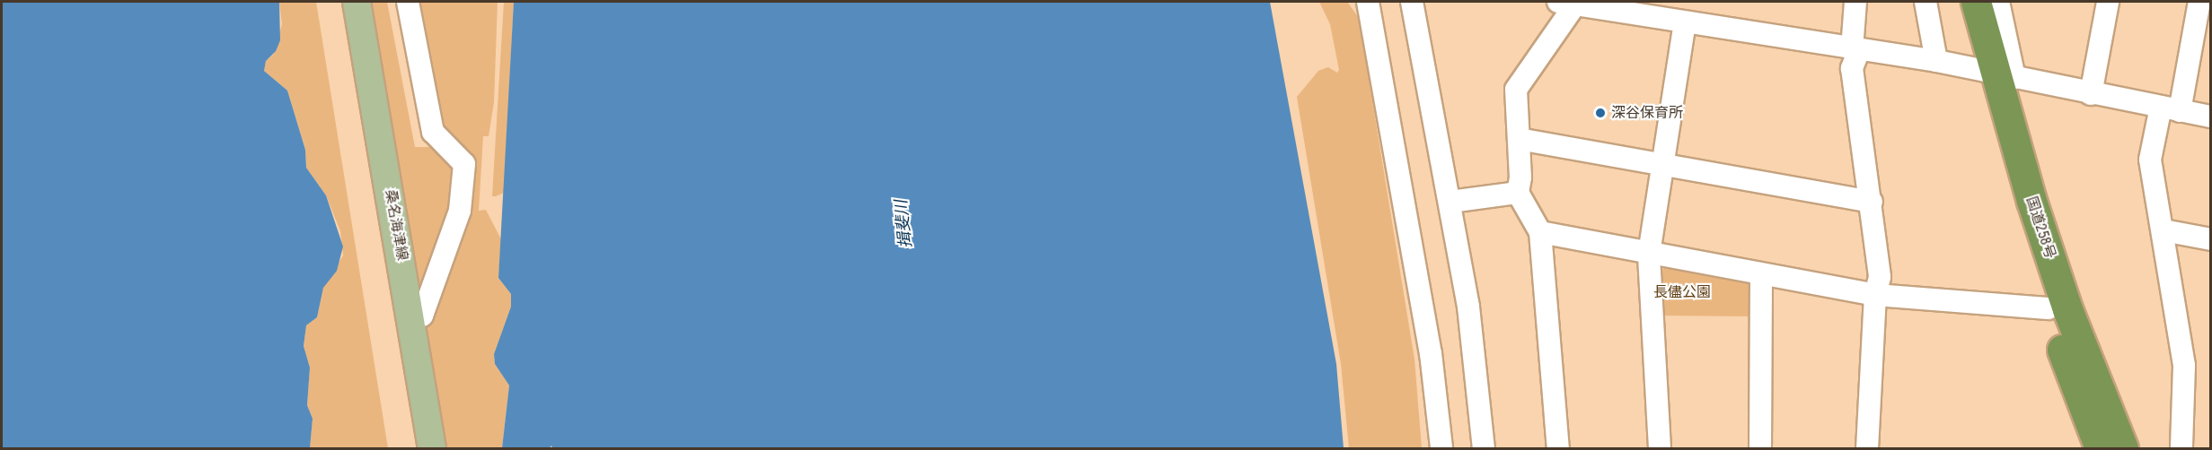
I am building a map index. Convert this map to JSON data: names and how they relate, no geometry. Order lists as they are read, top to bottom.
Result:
{
  "streets": {
    "highway": ["国道258号"],
    "main road": ["桑名海津線"]
  },
  "water": ["揖斐川"],
  "parks": ["長儘公園"],
  "places": ["深谷保育所"]
}
